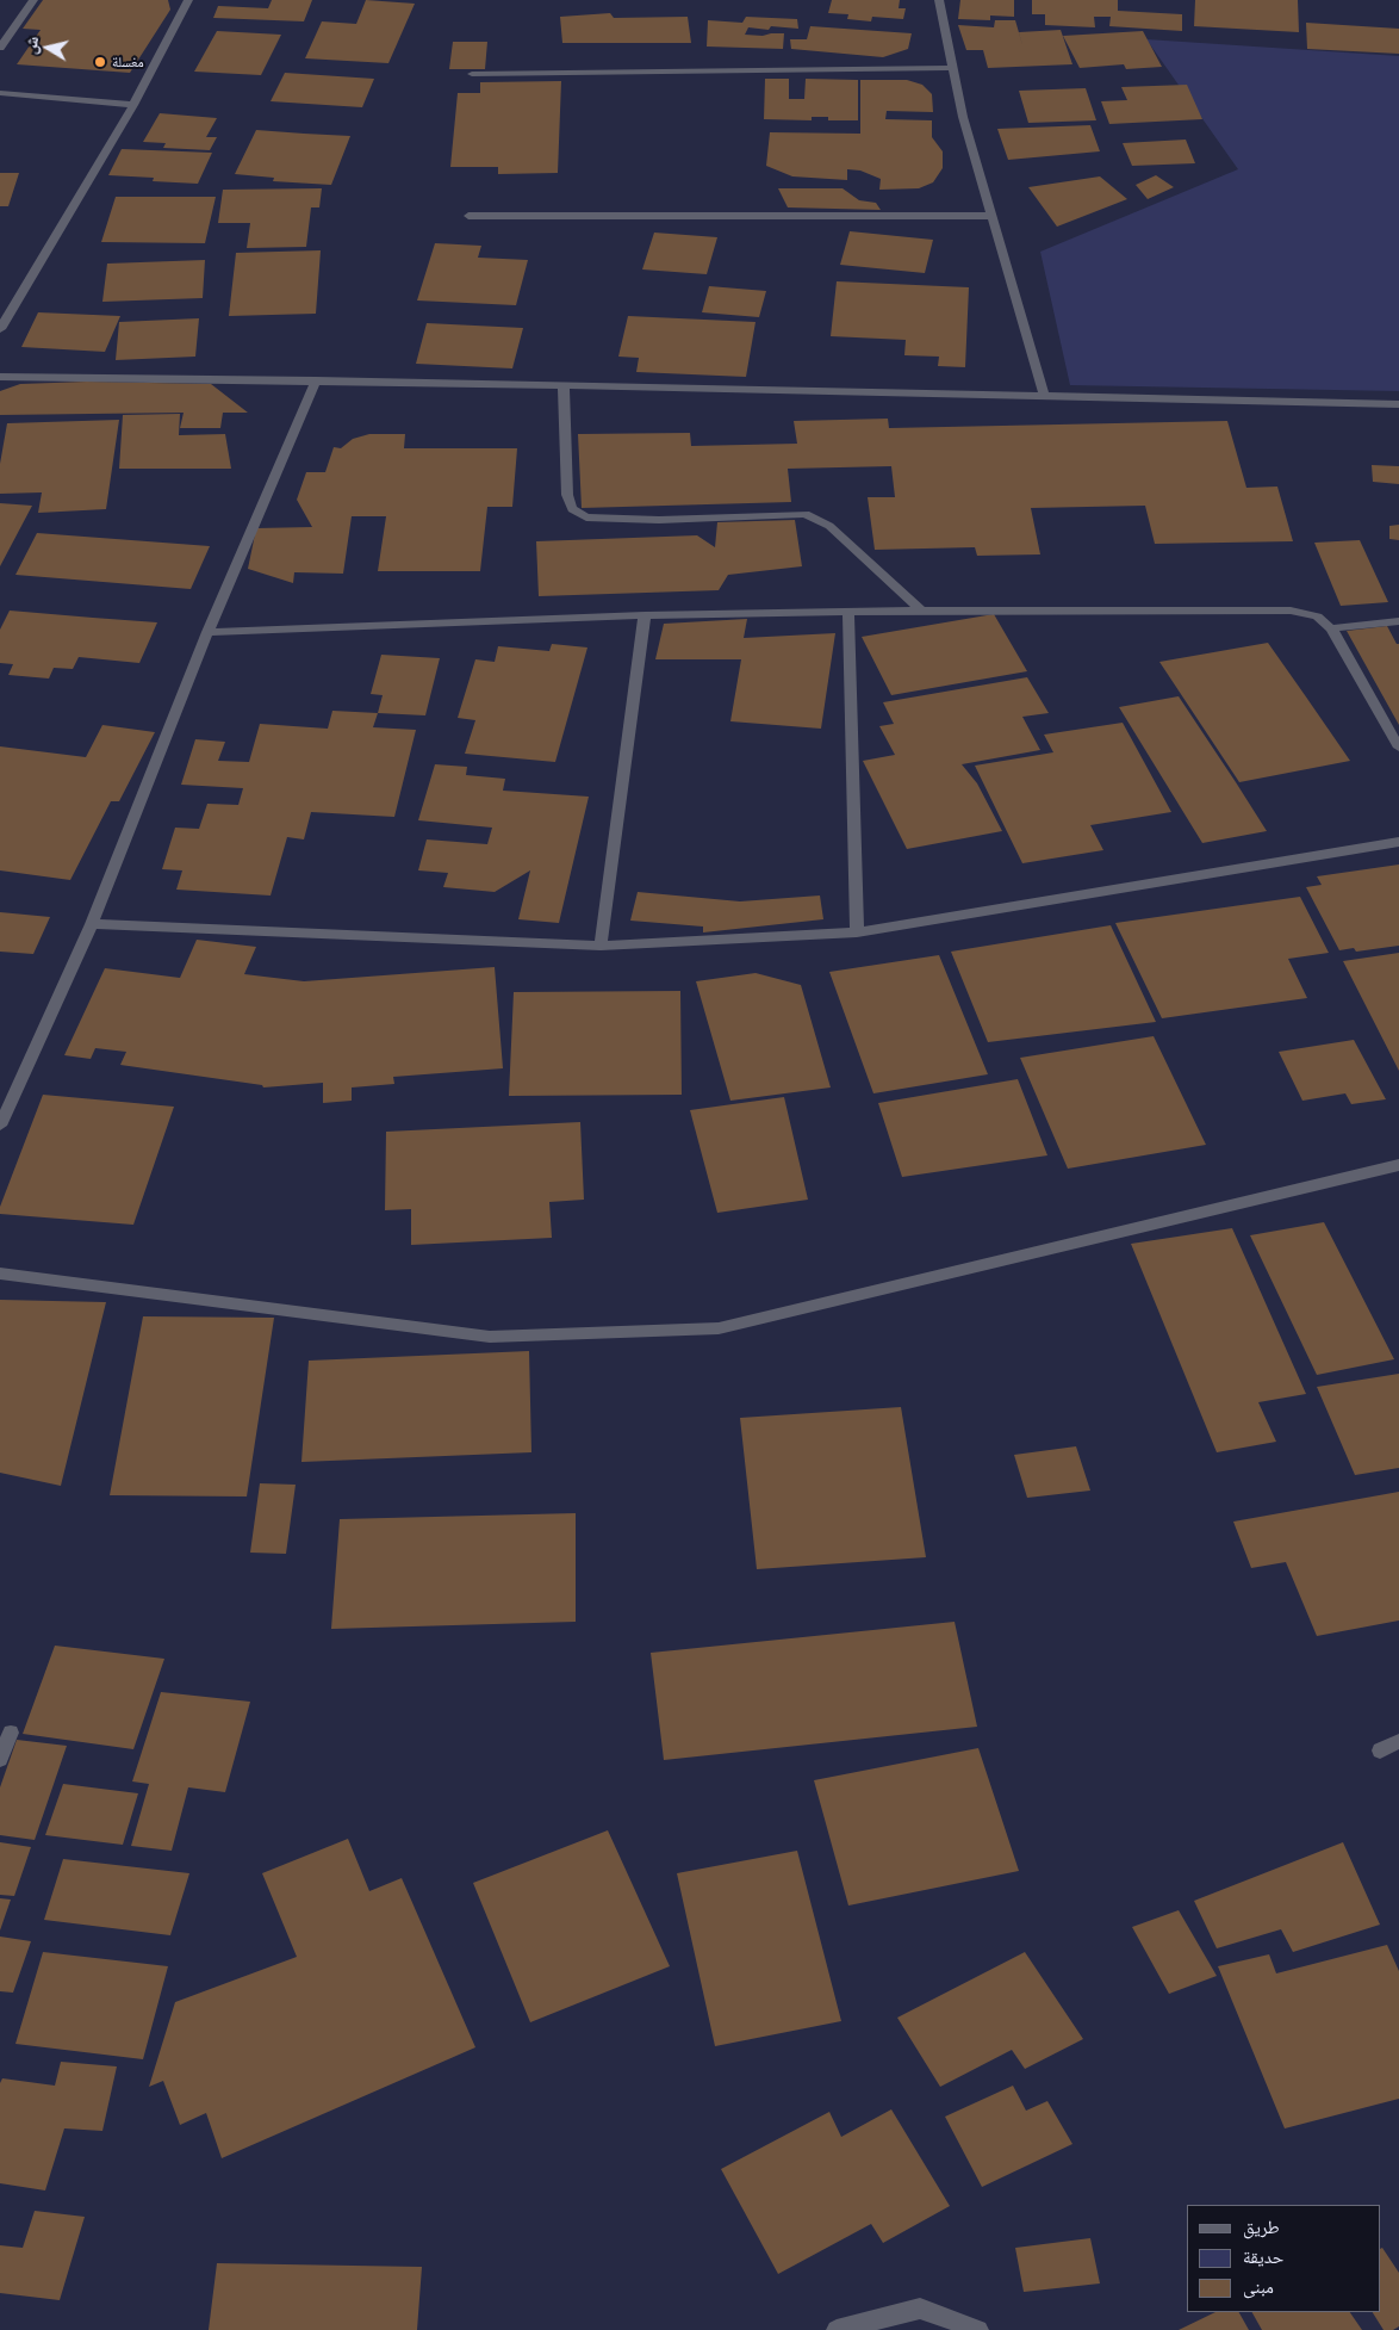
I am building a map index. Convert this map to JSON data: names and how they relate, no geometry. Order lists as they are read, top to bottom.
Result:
{
  "places": ["مغسلة"],
  "legend": ["طريق", "حديقة", "مبنى"],
  "north": "left"
}
